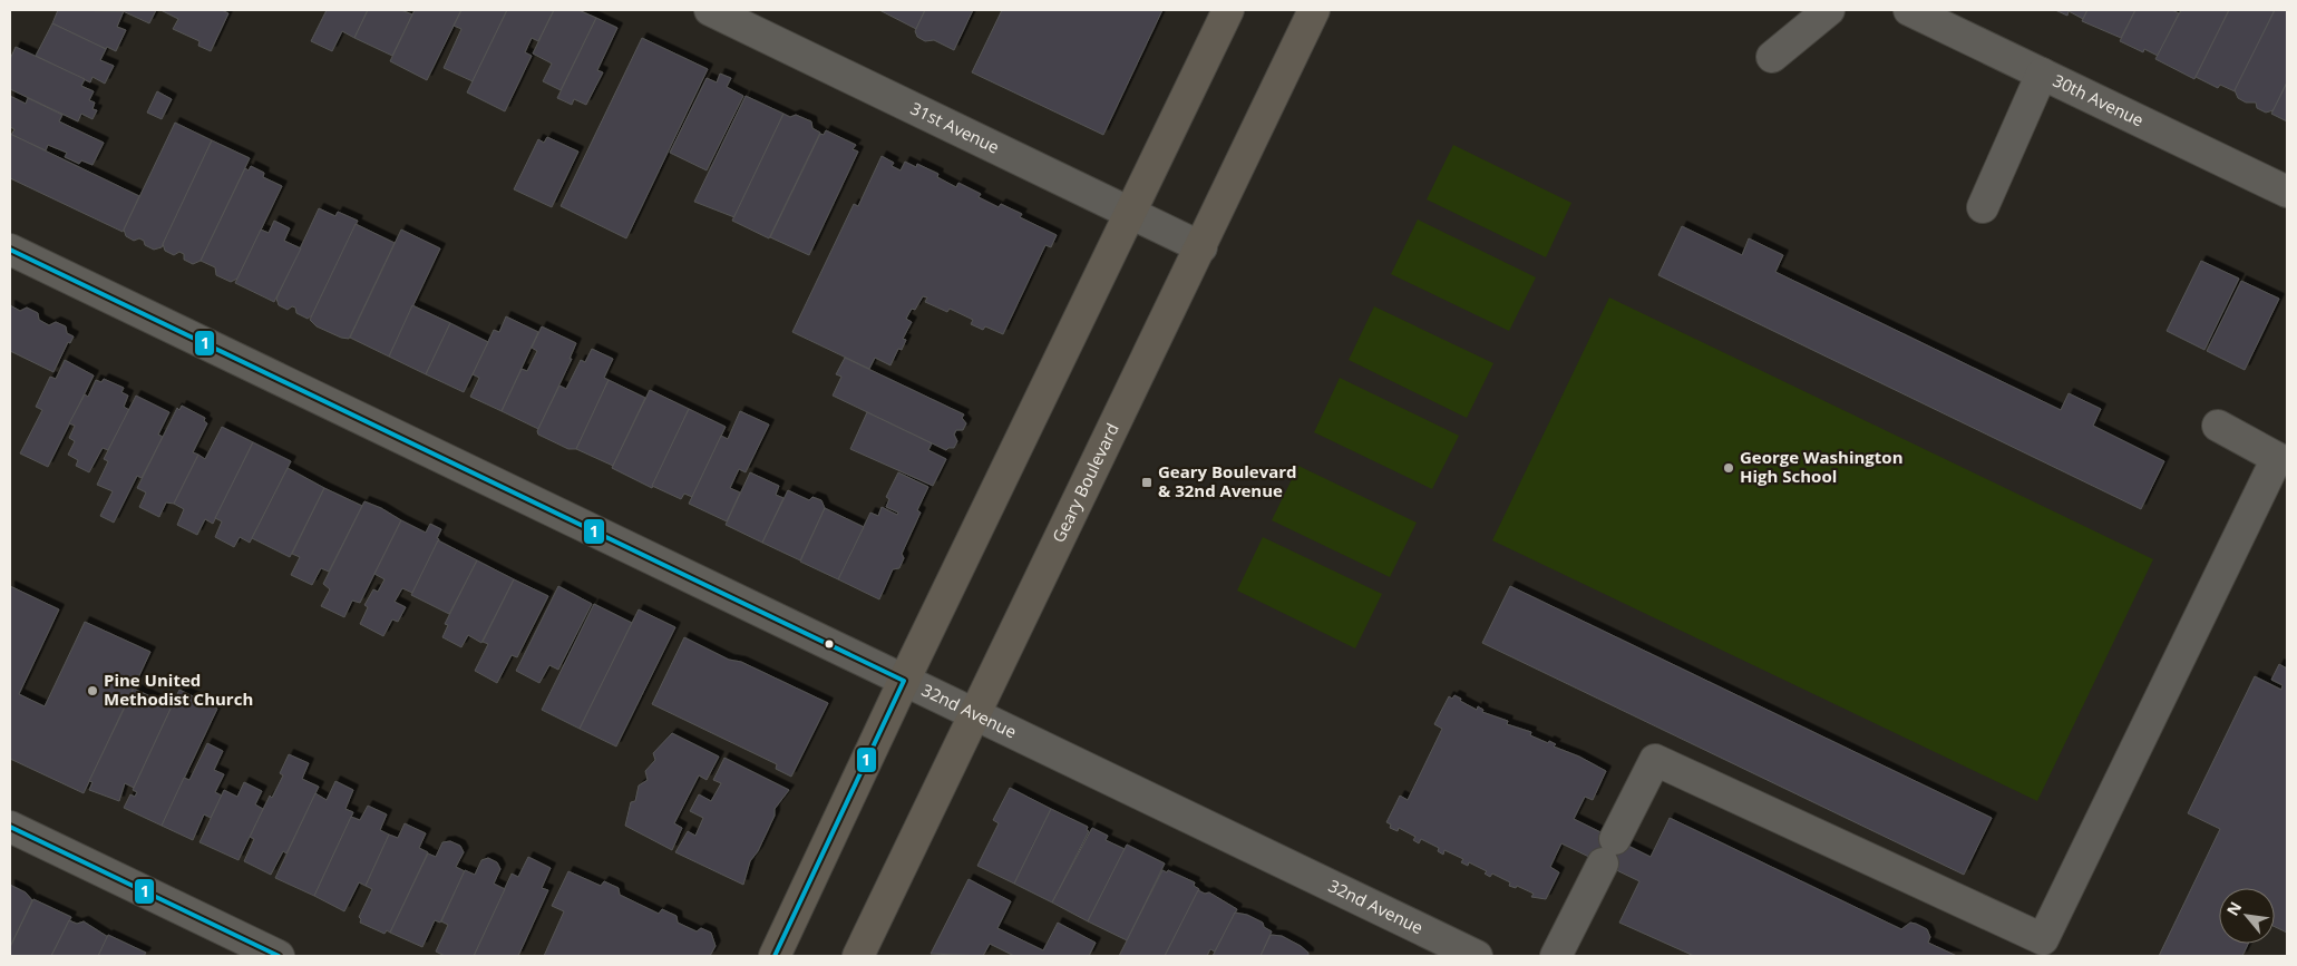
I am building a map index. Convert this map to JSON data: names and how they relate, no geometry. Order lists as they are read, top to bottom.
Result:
{
  "streets": {
    "main road": ["Geary Boulevard"],
    "street": ["30th Avenue", "31st Avenue", "32nd Avenue"]
  },
  "crossings": [
    ["31st Avenue", "Geary Boulevard"],
    ["Geary Boulevard", "32nd Avenue"]
  ],
  "places": {
    "other": ["George Washington High School", "Pine United Methodist Church"],
    "transit": ["Geary Boulevard & 32nd Avenue"]
  },
  "lines": ["transit line 1"],
  "north": "top left"
}
